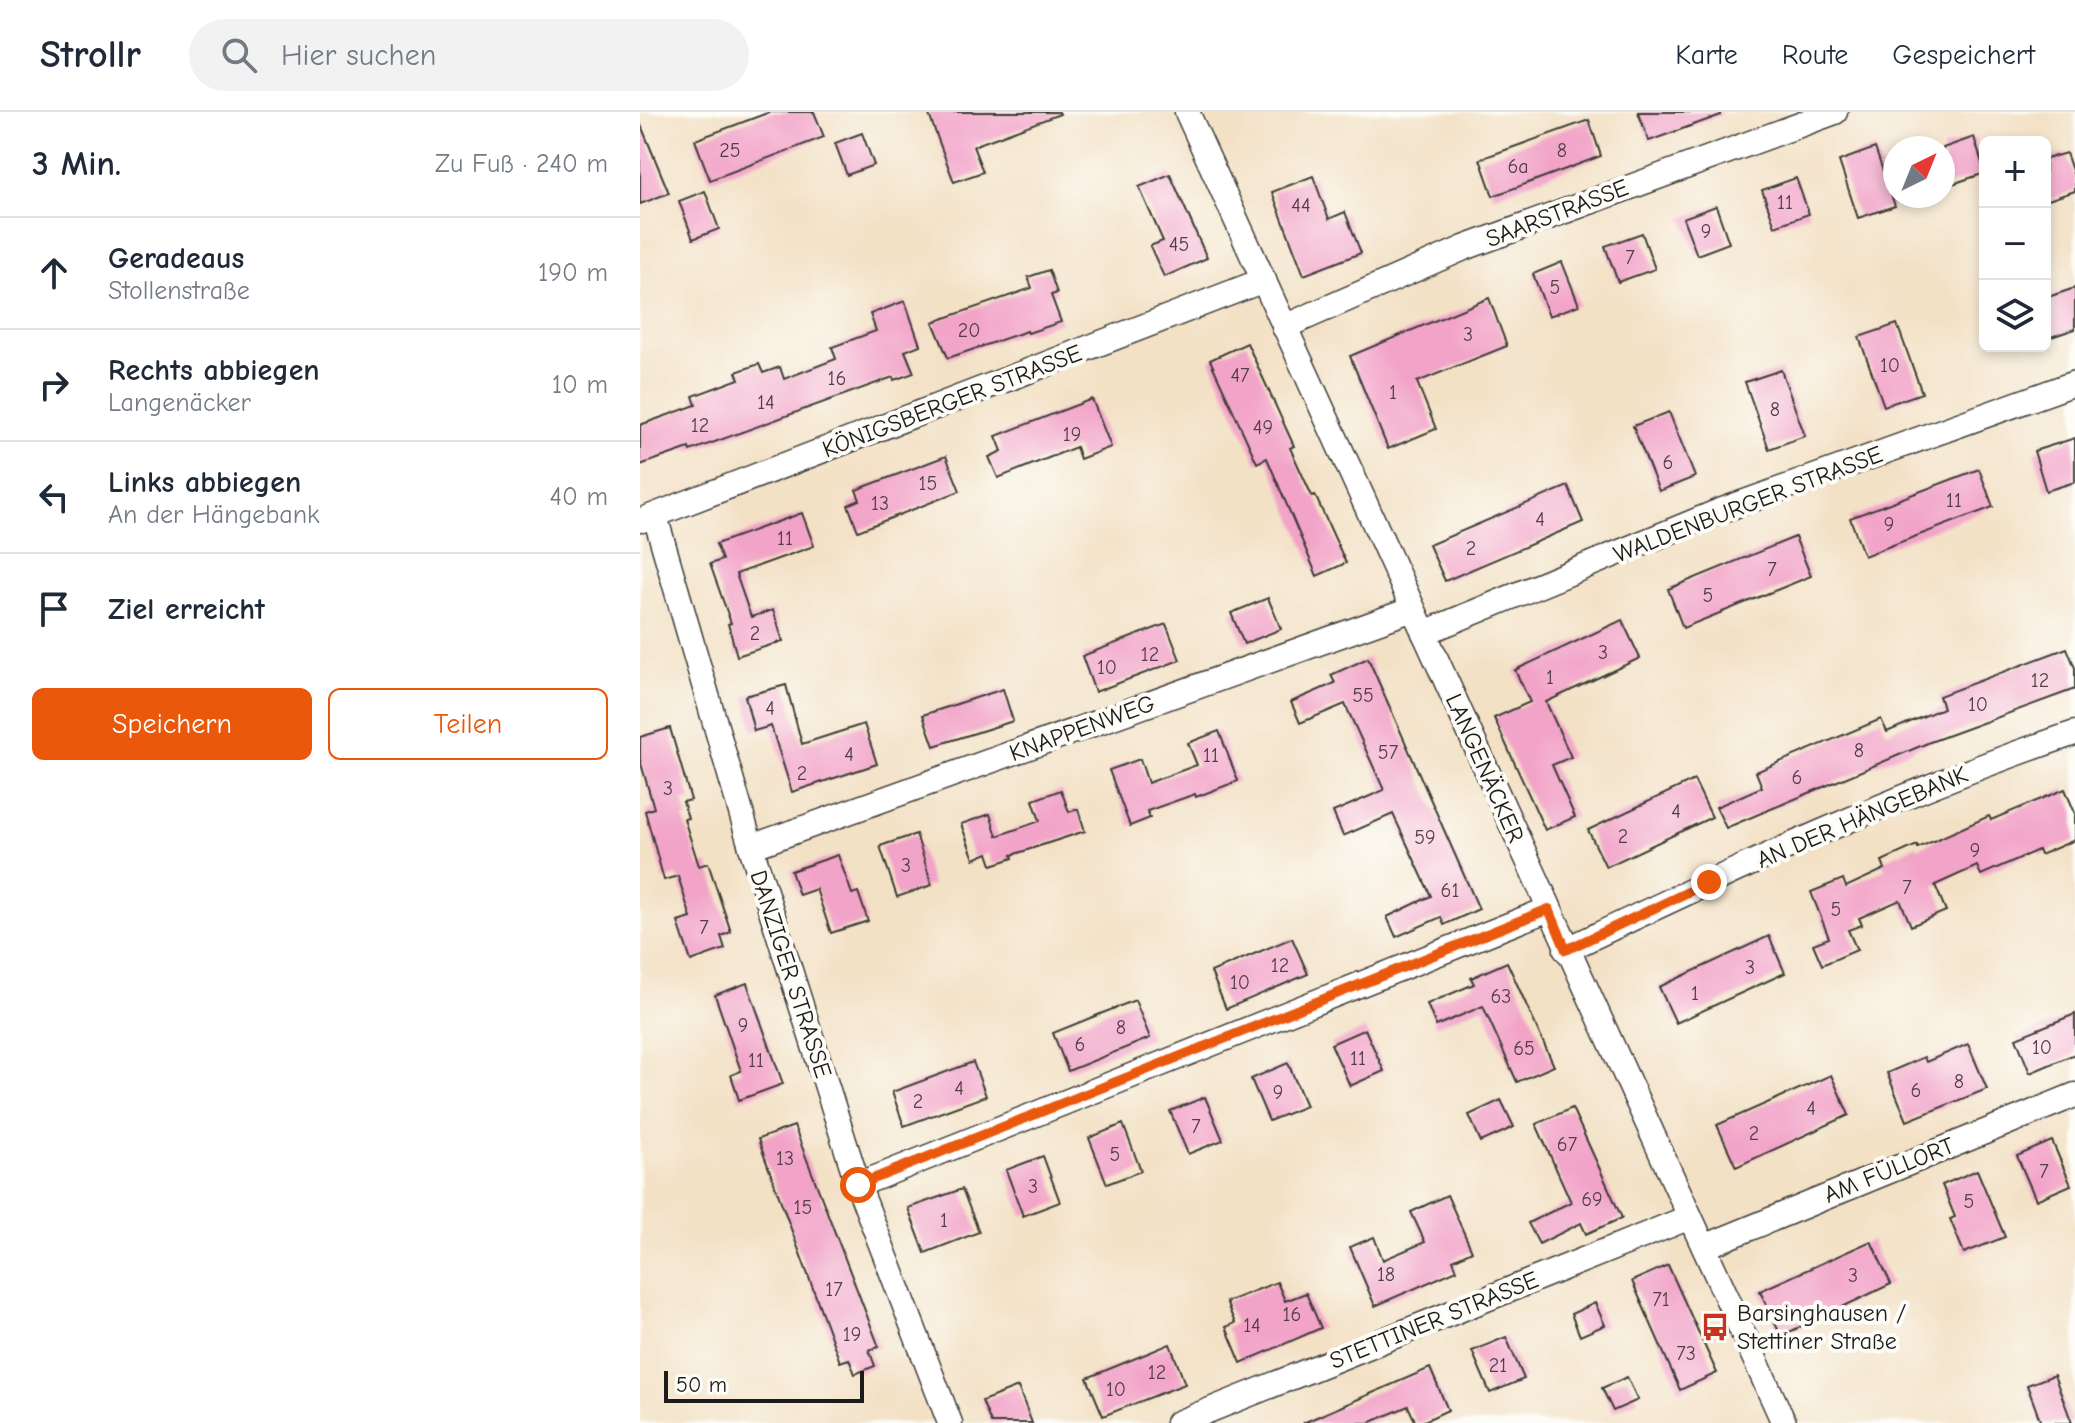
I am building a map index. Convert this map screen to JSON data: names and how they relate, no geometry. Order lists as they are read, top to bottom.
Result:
{
  "streets": {
    "street": [
      "SAARSTRASSE",
      "KÖNIGSBERGER STRASSE",
      "WALDENBURGER STRASSE",
      "KNAPPENWEG",
      "LANGENÄCKER",
      "AN DER HÄNGEBANK",
      "DANZIGER STRASSE",
      "AM FÜLLORT",
      "STETTINER STRASSE"
    ]
  },
  "crossings": [
    ["SAARSTRASSE", "LANGENÄCKER"],
    ["KÖNIGSBERGER STRASSE", "LANGENÄCKER"],
    ["KÖNIGSBERGER STRASSE", "DANZIGER STRASSE"],
    ["WALDENBURGER STRASSE", "LANGENÄCKER"],
    ["KNAPPENWEG", "LANGENÄCKER"],
    ["KNAPPENWEG", "DANZIGER STRASSE"],
    ["LANGENÄCKER", "AN DER HÄNGEBANK"],
    ["LANGENÄCKER", "AM FÜLLORT"],
    ["LANGENÄCKER", "STETTINER STRASSE"]
  ],
  "places": {
    "bus stop": ["Barsinghausen / Stettiner Straße"]
  },
  "house_numbers": [
    "25",
    "8",
    "6a",
    "11",
    "44",
    "9",
    "45",
    "7",
    "5",
    "20",
    "3",
    "10",
    "47",
    "16",
    "1",
    "14",
    "8",
    "12",
    "49",
    "19",
    "6",
    "15",
    "11",
    "13",
    "4",
    "9",
    "11",
    "2",
    "7",
    "5",
    "2",
    "3",
    "12",
    "10",
    "1",
    "12",
    "55",
    "10",
    "4",
    "8",
    "57",
    "4",
    "11",
    "2",
    "6",
    "3",
    "4",
    "2",
    "59",
    "9",
    "3",
    "7",
    "61",
    "5",
    "7",
    "12",
    "3",
    "10",
    "1",
    "63",
    "9",
    "8",
    "6",
    "10",
    "65",
    "11",
    "11",
    "8",
    "4",
    "6",
    "9",
    "2",
    "4",
    "7",
    "2",
    "67",
    "5",
    "13",
    "7",
    "3",
    "69",
    "5",
    "15",
    "1",
    "18",
    "3",
    "17",
    "71",
    "16",
    "14",
    "19",
    "73",
    "21",
    "12",
    "10"
  ],
  "scale_bar": "50 m",
  "north": "top right",
  "page": {
    "header": "Strollr",
    "search": "Hier suchen",
    "nav": ["Karte", "Route", "Gespeichert"],
    "heading": ["3 Min.", "Zu Fuß · 240 m"],
    "map_buttons": ["+", "−"],
    "list": [
      ["Geradeaus", "Stollenstraße", "190 m"],
      ["Rechts abbiegen", "Langenäcker", "10 m"],
      ["Links abbiegen", "An der Hängebank", "40 m"],
      "Ziel erreicht"
    ],
    "buttons": ["Speichern", "Teilen"],
    "scale": "50 m"
  }
}
